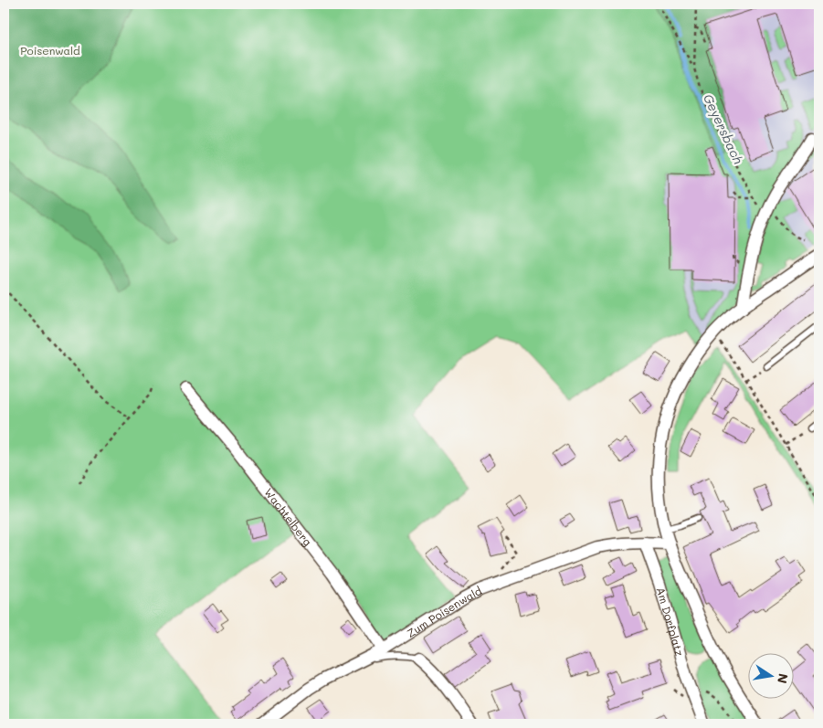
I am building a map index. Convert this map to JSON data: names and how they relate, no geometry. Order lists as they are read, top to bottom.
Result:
{
  "streets": {
    "street": ["Wachtelberg", "Zum Poisenwald", "Am Dorfplatz"]
  },
  "crossings": [
    ["Wachtelberg", "Zum Poisenwald"],
    ["Zum Poisenwald", "Am Dorfplatz"]
  ],
  "water": ["Geyersbach"],
  "parks": ["Poisenwald"],
  "north": "right"
}
